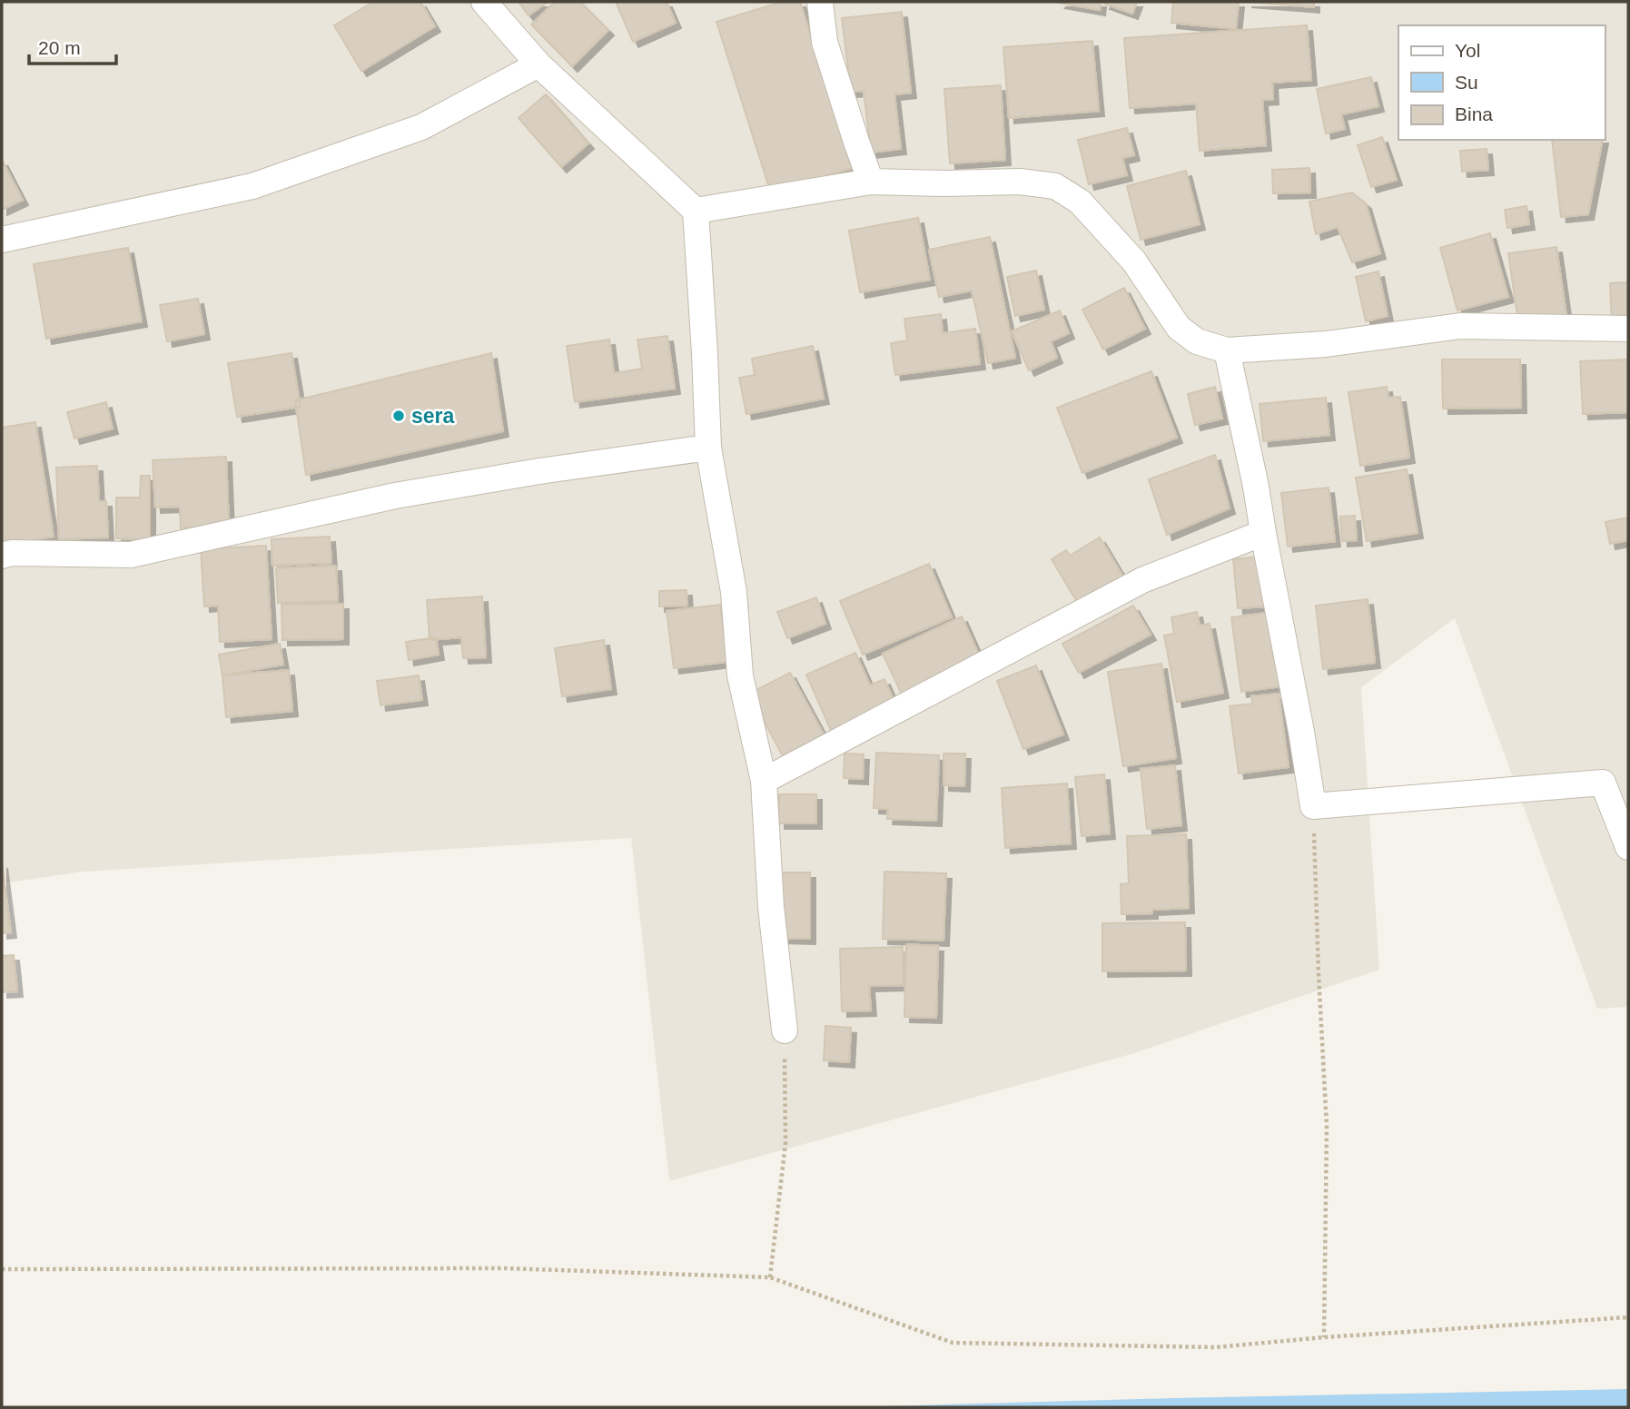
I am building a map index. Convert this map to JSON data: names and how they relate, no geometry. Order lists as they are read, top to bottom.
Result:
{
  "places": ["sera"],
  "legend": ["Yol", "Su", "Bina"],
  "scale_bar": "20 m"
}
